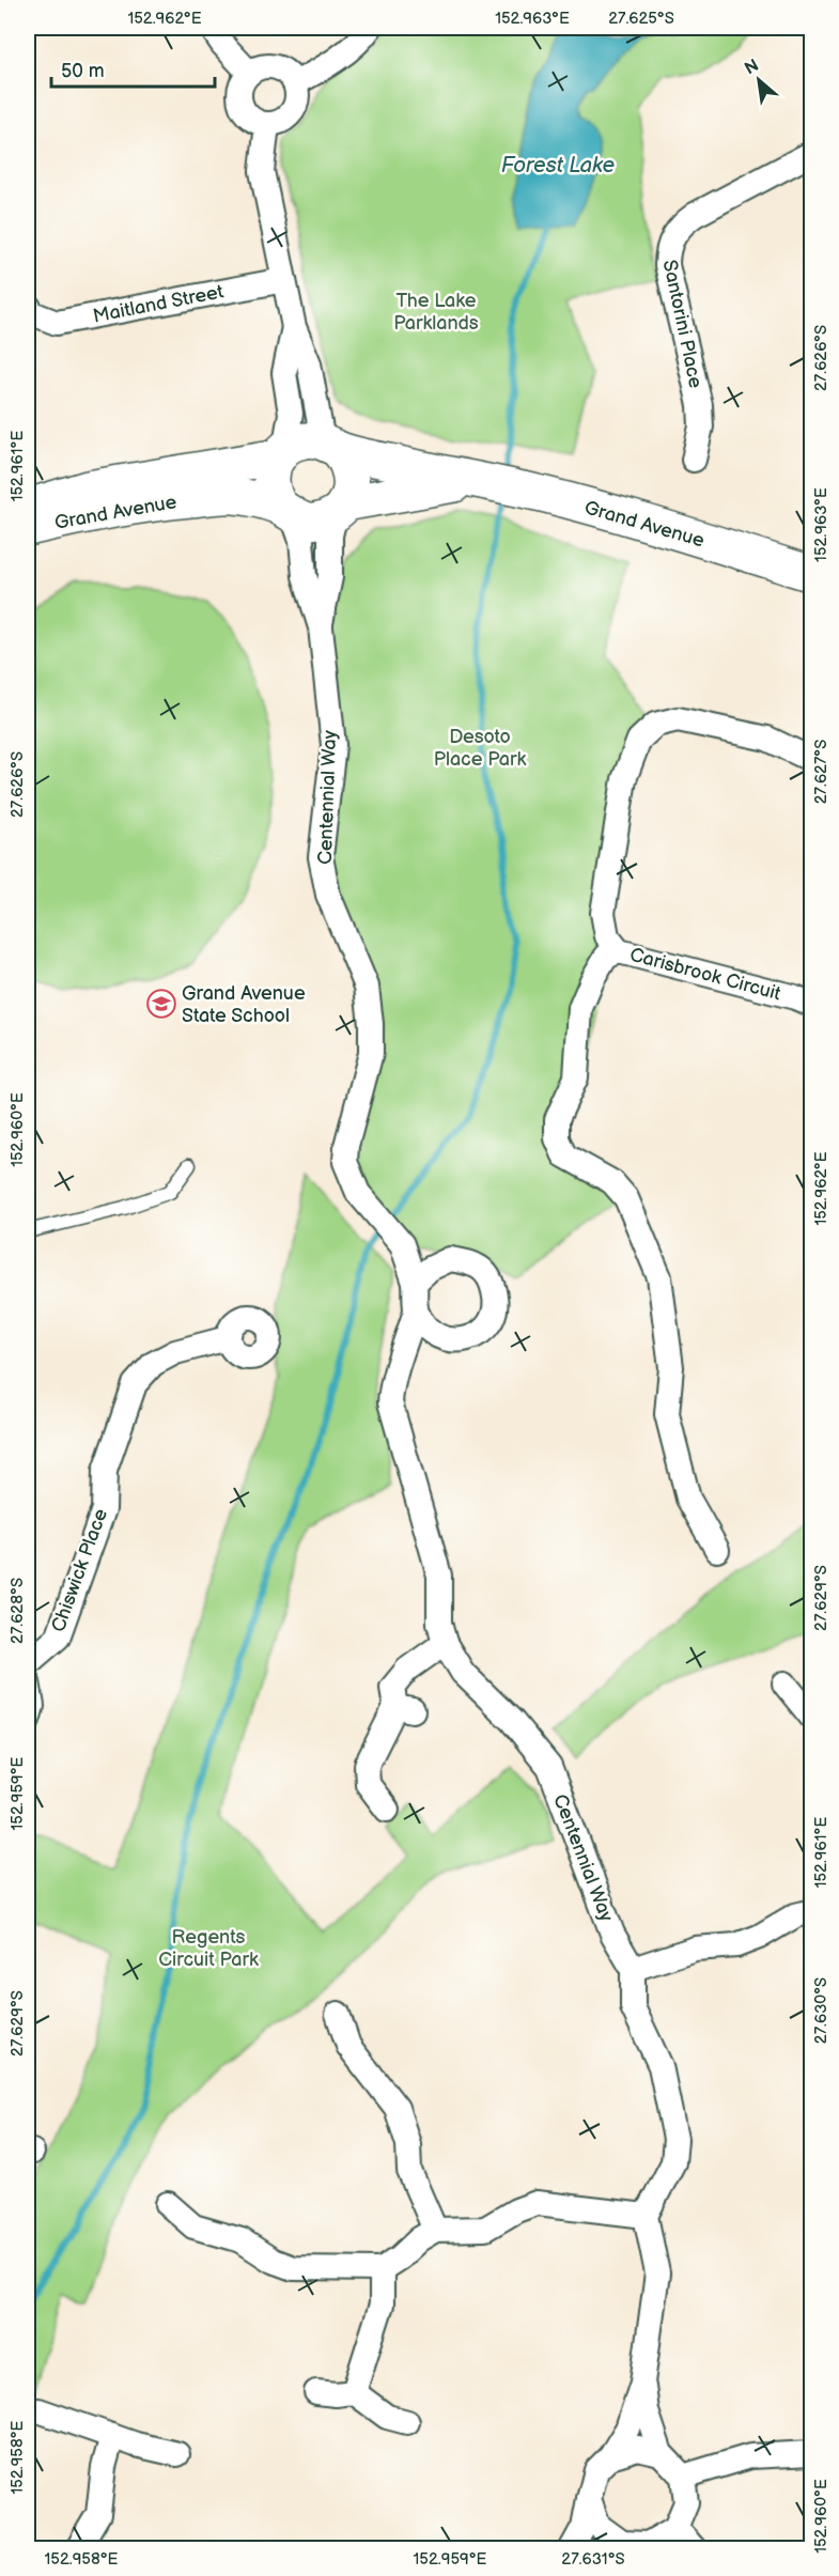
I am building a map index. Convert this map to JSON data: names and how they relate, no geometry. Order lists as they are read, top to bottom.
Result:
{
  "streets": {
    "street": [
      "Maitland Street",
      "Santorini Place",
      "Grand Avenue",
      "Centennial Way",
      "Carisbrook Circuit",
      "Chiswick Place"
    ]
  },
  "crossings": [
    ["Grand Avenue", "Centennial Way"]
  ],
  "water": ["Forest Lake"],
  "parks": ["The Lake Parklands", "Desoto Place Park", "Regents Circuit Park"],
  "places": {
    "school or university": ["Grand Avenue State School"]
  },
  "scale_bar": "50 m",
  "north": "top left",
  "coordinates": [
    "152.962°E",
    "152.963°E",
    "27.625°S",
    "27.626°S",
    "152.961°E",
    "27.627°S",
    "152.960°E",
    "27.629°S",
    "27.628°S",
    "152.959°E",
    "27.630°S",
    "152.958°E",
    "27.631°S"
  ]
}
